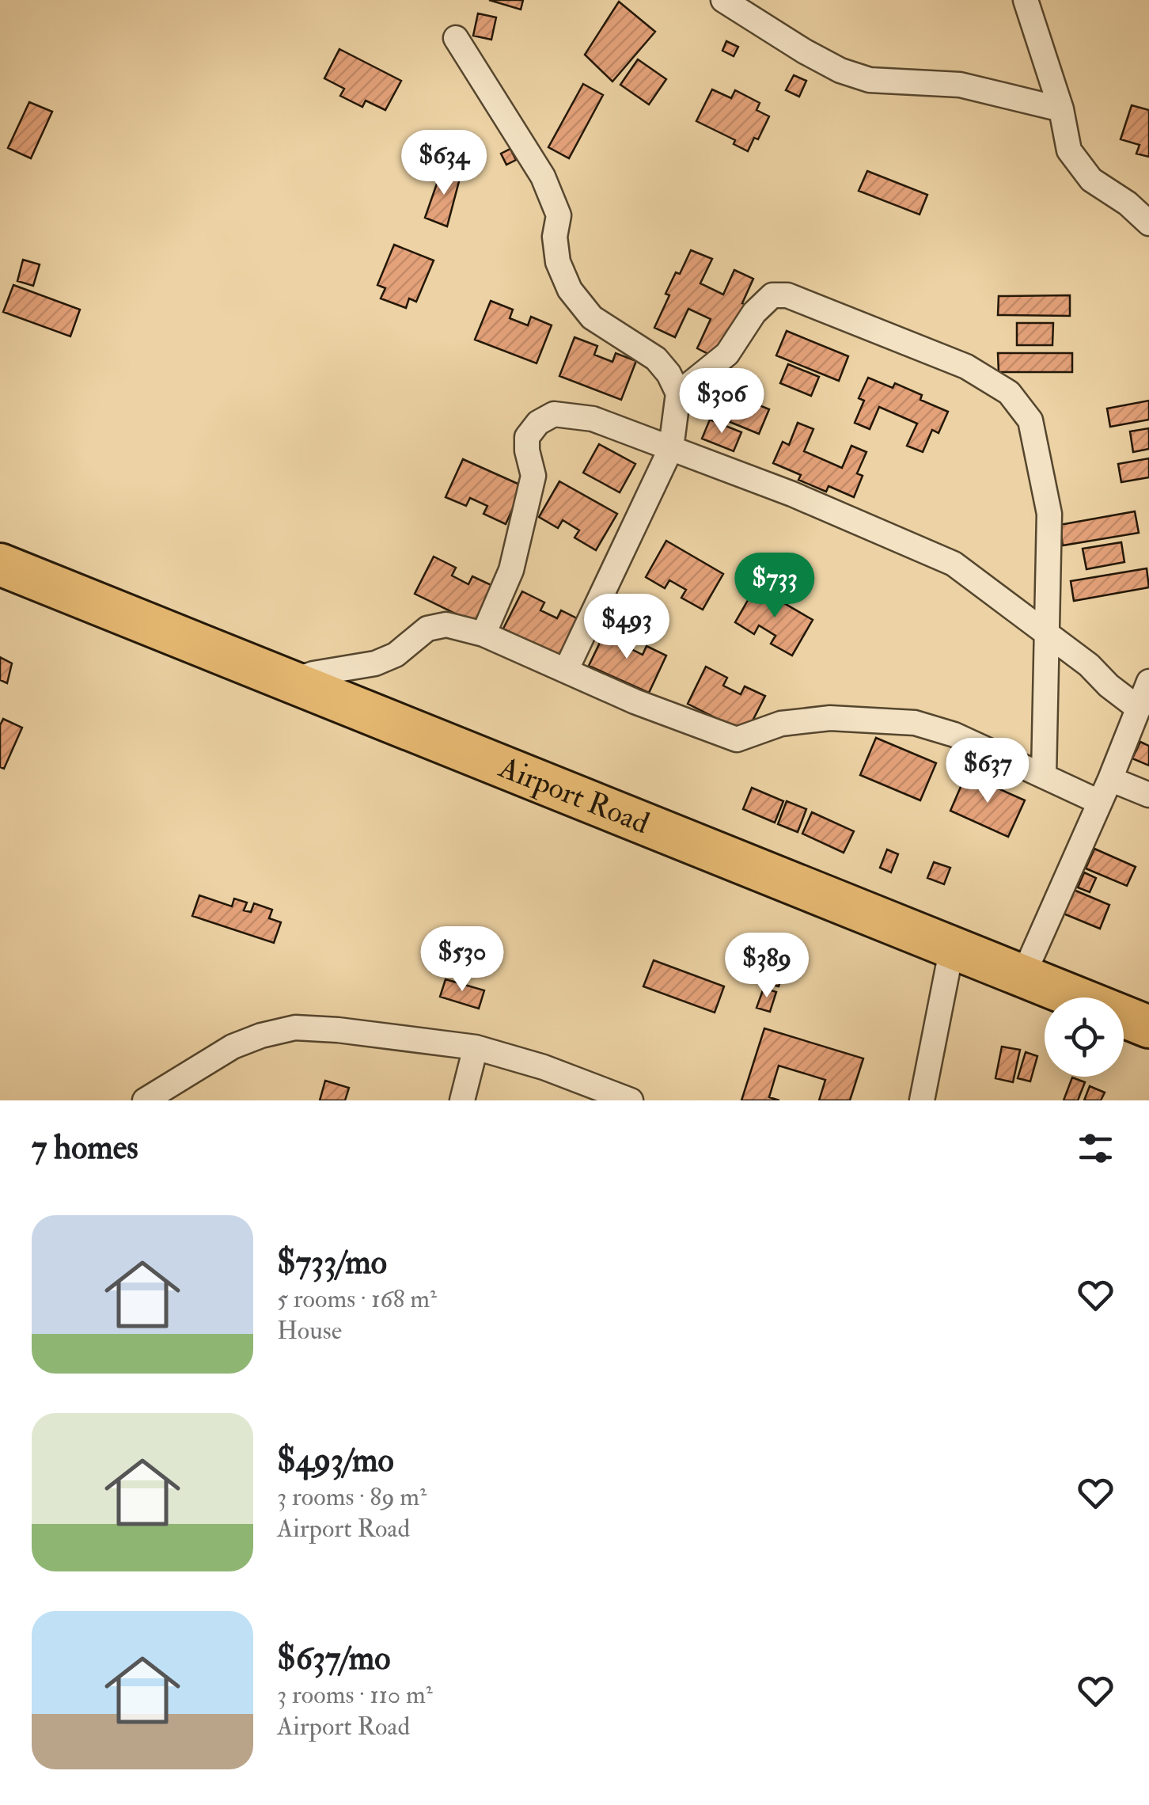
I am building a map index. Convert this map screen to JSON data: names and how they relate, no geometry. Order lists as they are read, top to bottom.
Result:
{
  "streets": {
    "highway": ["Airport Road"]
  },
  "page": {
    "price": [
      "$634",
      "$306",
      "$733",
      "$493",
      "$637",
      "$530",
      "$389"
    ],
    "heading": "7 homes",
    "list": [
      {
        "name": "$733/mo",
        "note": "5 rooms · 168 m² · House"
      },
      {
        "name": "$493/mo",
        "note": "3 rooms · 89 m² · Airport Road"
      },
      {
        "name": "$637/mo",
        "note": "3 rooms · 110 m² · Airport Road"
      }
    ]
  }
}
